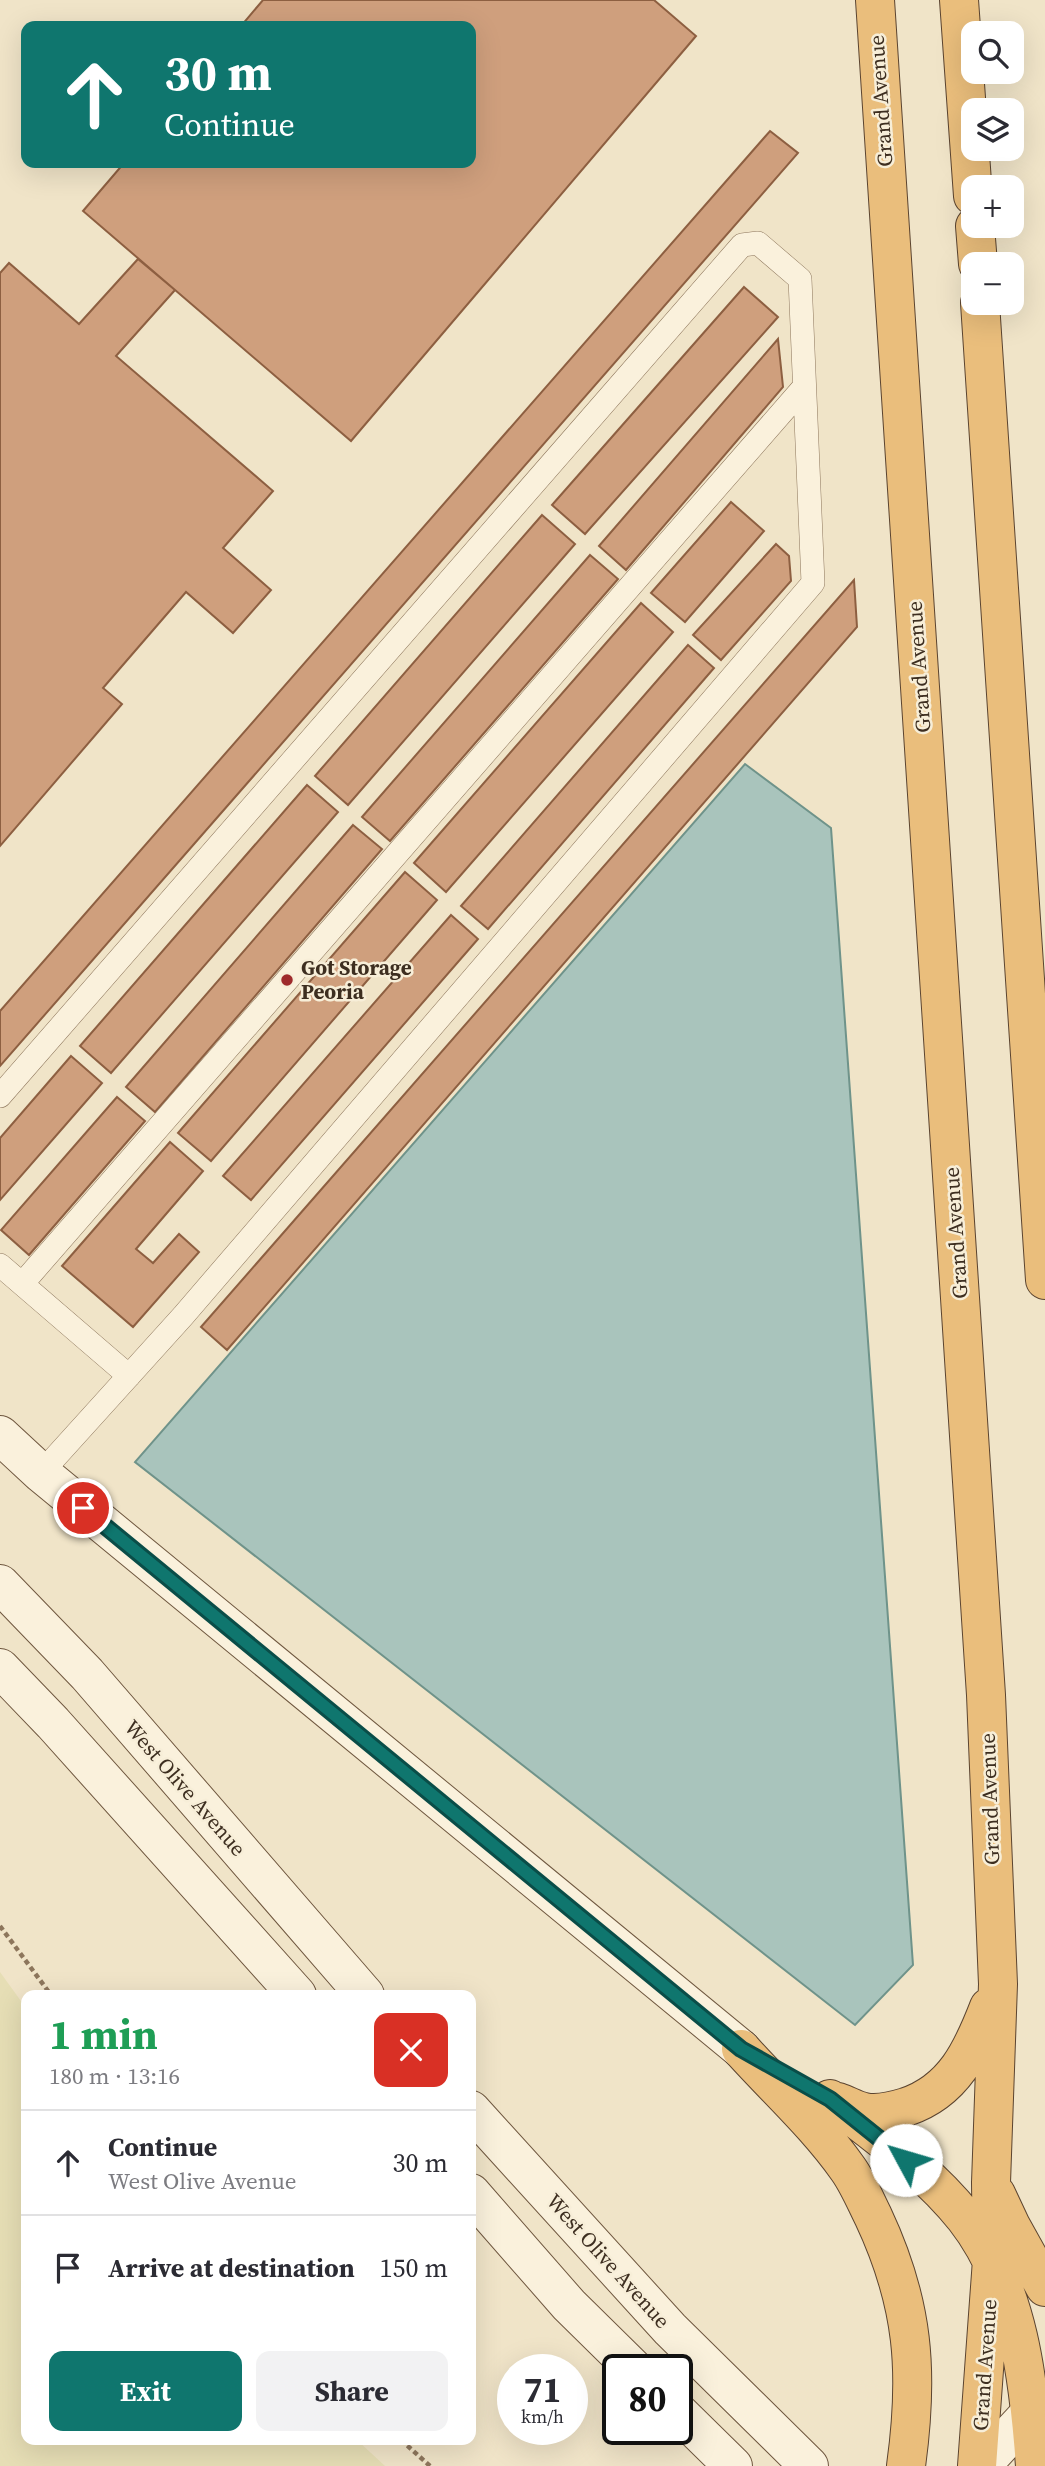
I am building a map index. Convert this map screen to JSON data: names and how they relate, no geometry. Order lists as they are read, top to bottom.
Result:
{
  "streets": {
    "highway": ["Grand Avenue"],
    "main road": ["West Olive Avenue"]
  },
  "places": ["Got Storage Peoria"],
  "page": {
    "map_buttons": ["+", "−"],
    "turn": ["30 m", "Continue"],
    "heading": ["1 min", "180 m · 13:16"],
    "list": [
      {
        "name": "Continue",
        "note": "West Olive Avenue",
        "value": "30 m"
      },
      {
        "name": "Arrive at destination",
        "value": "150 m"
      }
    ],
    "buttons": ["Exit", "Share"],
    "speed": "71 km/h",
    "limit": "80"
  }
}
